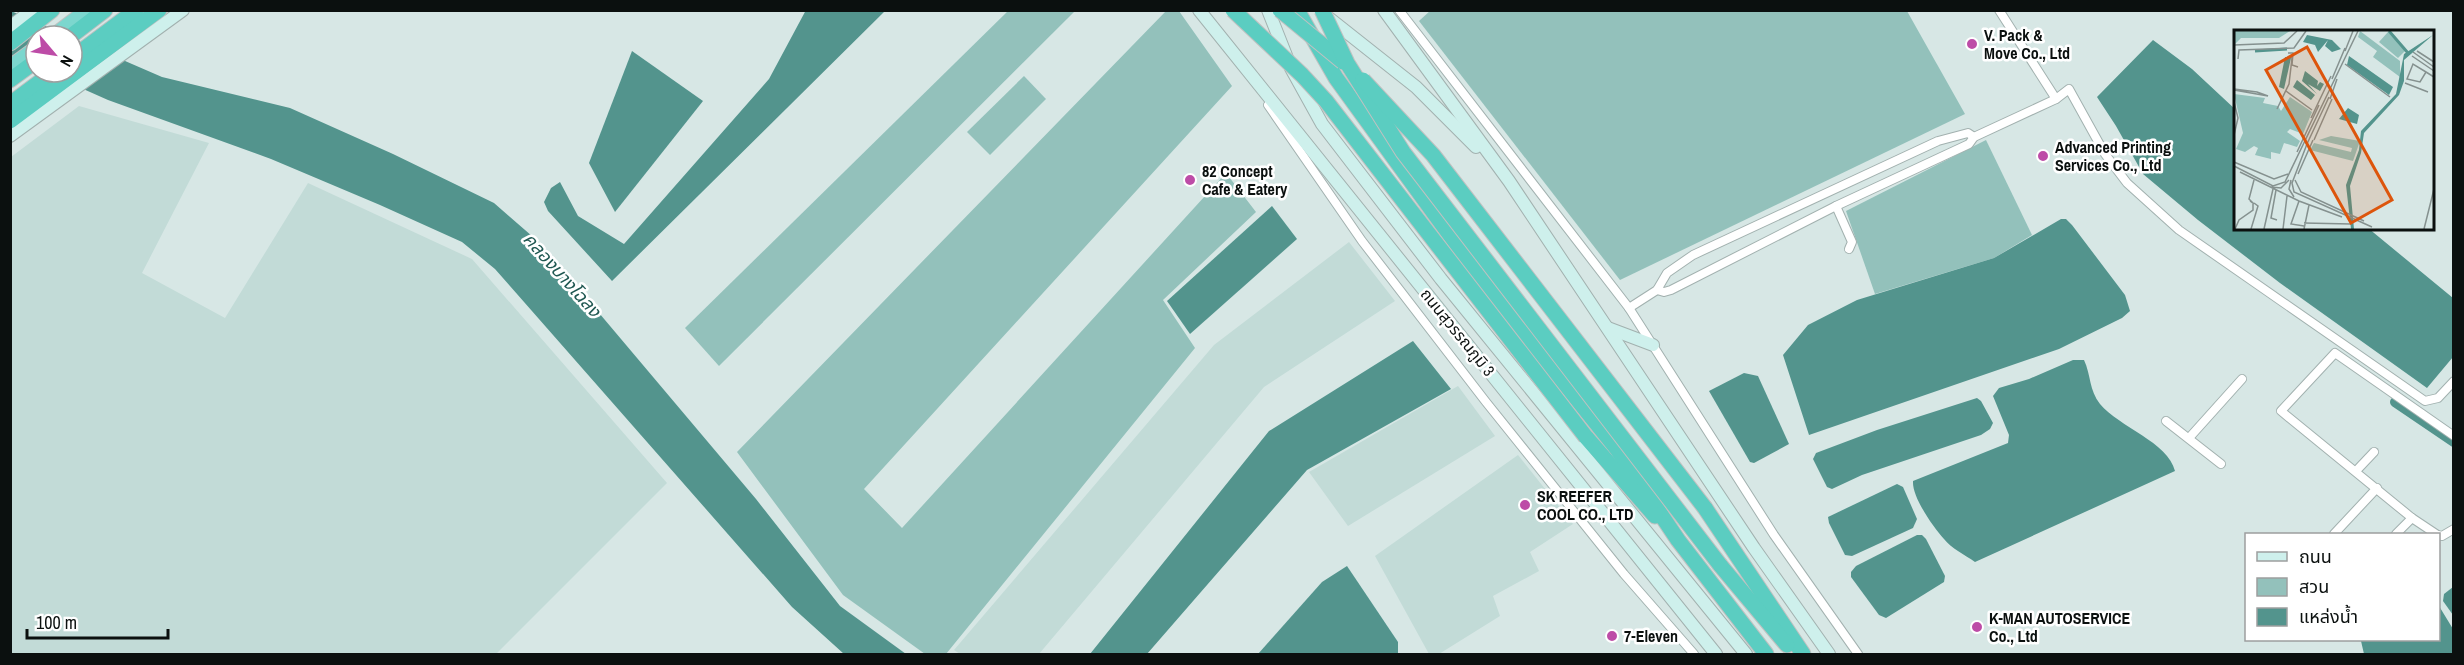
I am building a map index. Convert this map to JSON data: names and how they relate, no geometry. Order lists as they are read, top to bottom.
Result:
{
  "streets": {
    "main road": ["ถนนสุวรรณภูมิ 3"]
  },
  "water": ["คลองบางโฉลง"],
  "places": [
    "V. Pack & Move Co., Ltd",
    "Advanced Printing Services Co., Ltd",
    "82 Concept Cafe & Eatery",
    "SK REEFER COOL CO., LTD",
    "K-MAN AUTOSERVICE Co., Ltd",
    "7-Eleven"
  ],
  "legend": ["ถนน", "สวน", "แหล่งน้ำ"],
  "scale_bar": "100 m",
  "north": "bottom right"
}
